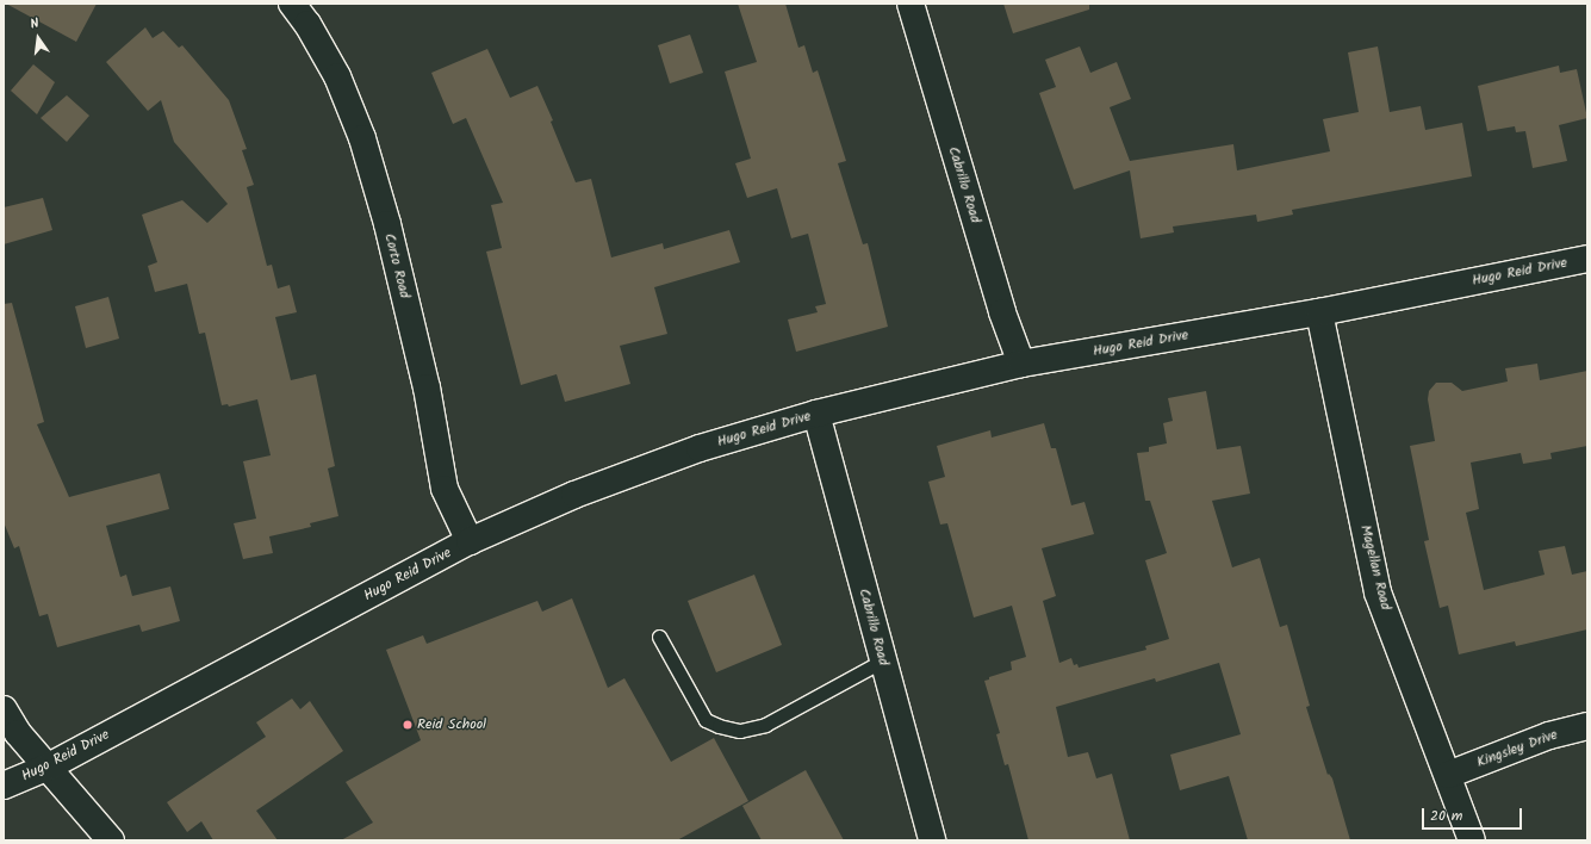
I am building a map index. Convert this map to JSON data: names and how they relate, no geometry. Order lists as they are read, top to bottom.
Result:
{
  "streets": {
    "street": [
      "Cabrillo Road",
      "Corto Road",
      "Hugo Reid Drive",
      "Magellan Road",
      "Kingsley Drive"
    ]
  },
  "crossings": [
    ["Cabrillo Road", "Hugo Reid Drive"],
    ["Corto Road", "Hugo Reid Drive"],
    ["Hugo Reid Drive", "Magellan Road"],
    ["Magellan Road", "Kingsley Drive"]
  ],
  "places": ["Reid School"],
  "scale_bar": "20 m",
  "north": "top"
}
